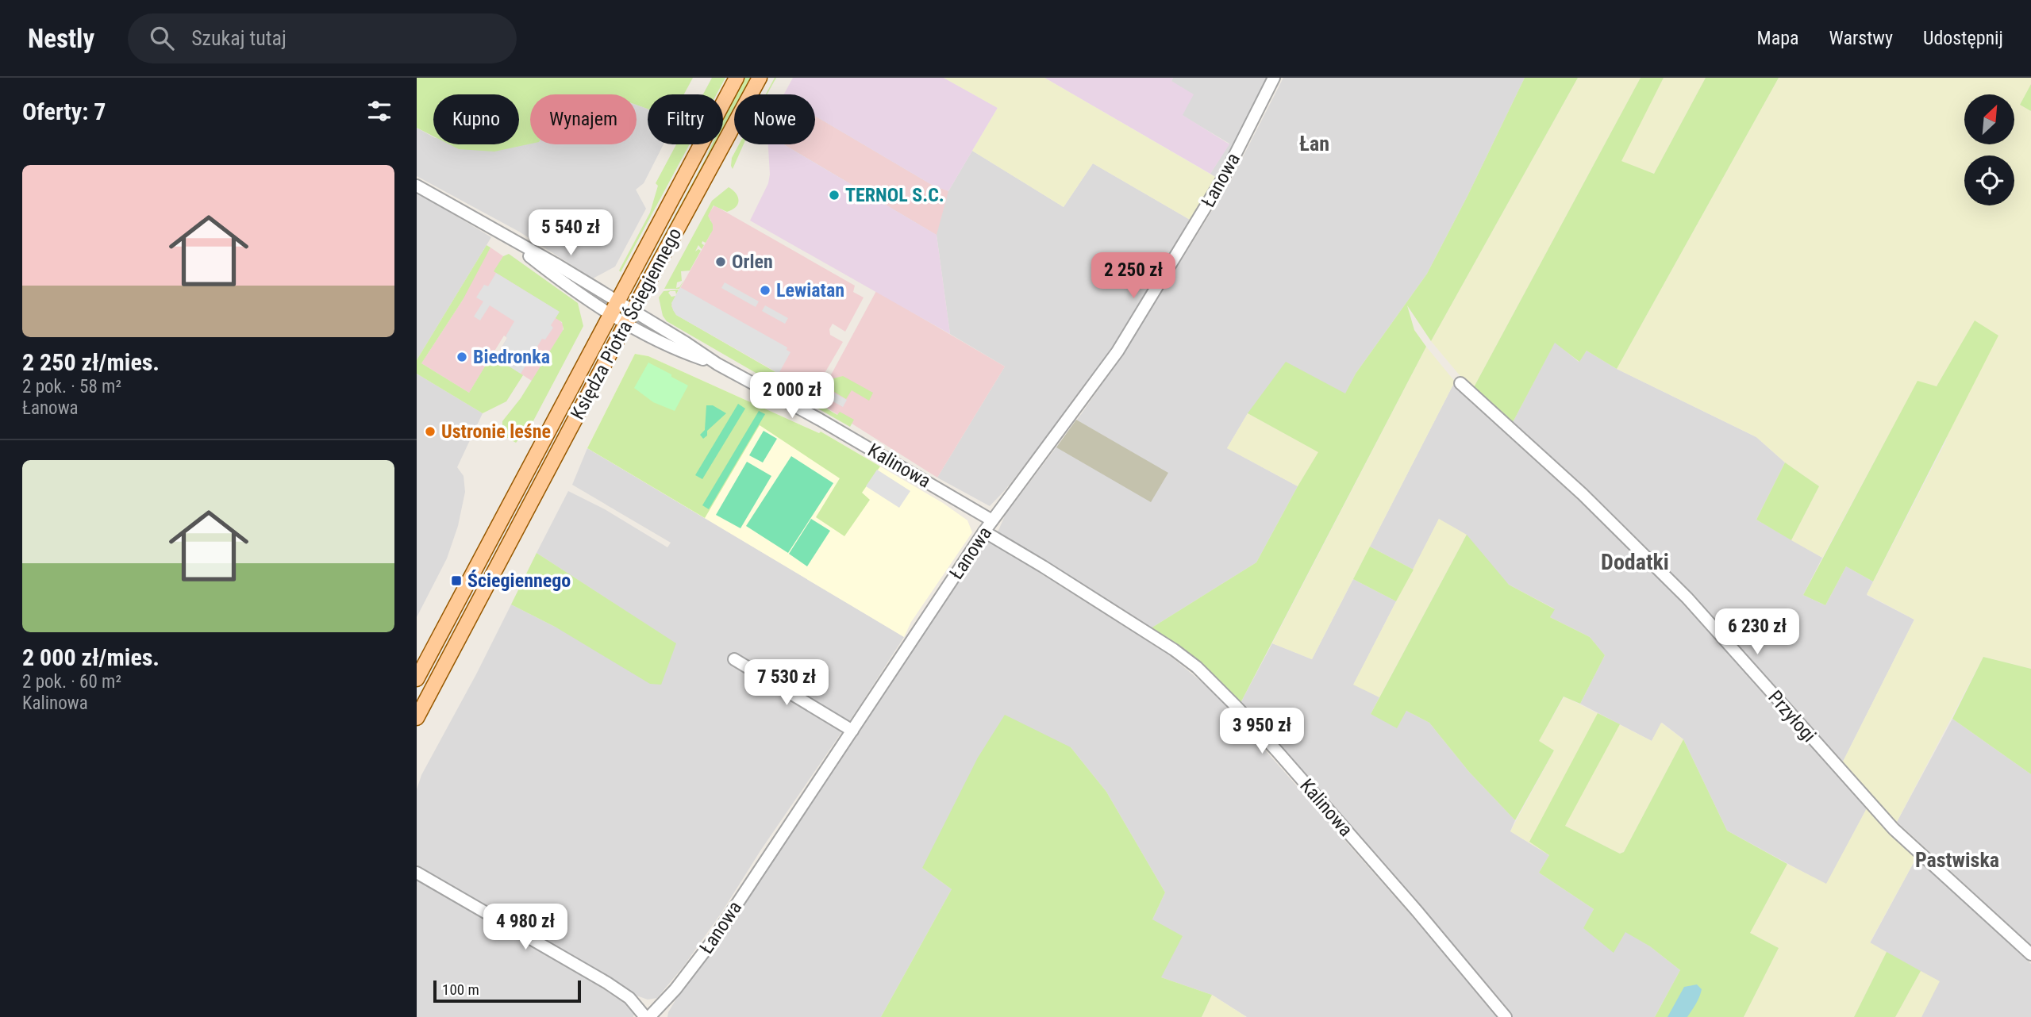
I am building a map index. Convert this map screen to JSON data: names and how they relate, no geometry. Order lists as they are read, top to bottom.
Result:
{
  "streets": {
    "main road": ["Księdza Piotra Ściegiennego"],
    "street": ["Łanowa", "Kalinowa", "Przyłogi"]
  },
  "crossings": [
    ["Łanowa", "Kalinowa"],
    ["Księdza Piotra Ściegiennego", "Kalinowa"]
  ],
  "districts": ["Łan", "Dodatki", "Pastwiska"],
  "places": {
    "other": [
      "TERNOL S.C.",
      "Orlen",
      "Lewiatan",
      "Biedronka",
      "Ustronie leśne"
    ],
    "transit": ["Ściegiennego"]
  },
  "scale_bar": "100 m",
  "north": "top right",
  "page": {
    "header": "Nestly",
    "search": "Szukaj tutaj",
    "nav": ["Mapa", "Warstwy", "Udostępnij"],
    "heading": "Oferty: 7",
    "chip": [
      "Kupno",
      "Wynajem",
      "Filtry",
      "Nowe"
    ],
    "list": [
      {
        "name": "2 250 zł/mies.",
        "note": "2 pok. · 58 m² · Łanowa"
      },
      {
        "name": "2 000 zł/mies.",
        "note": "2 pok. · 60 m² · Kalinowa"
      }
    ],
    "price": [
      "5 540 zł",
      "2 250 zł",
      "2 000 zł",
      "6 230 zł",
      "7 530 zł",
      "3 950 zł",
      "4 980 zł"
    ],
    "scale": "100 m"
  }
}
